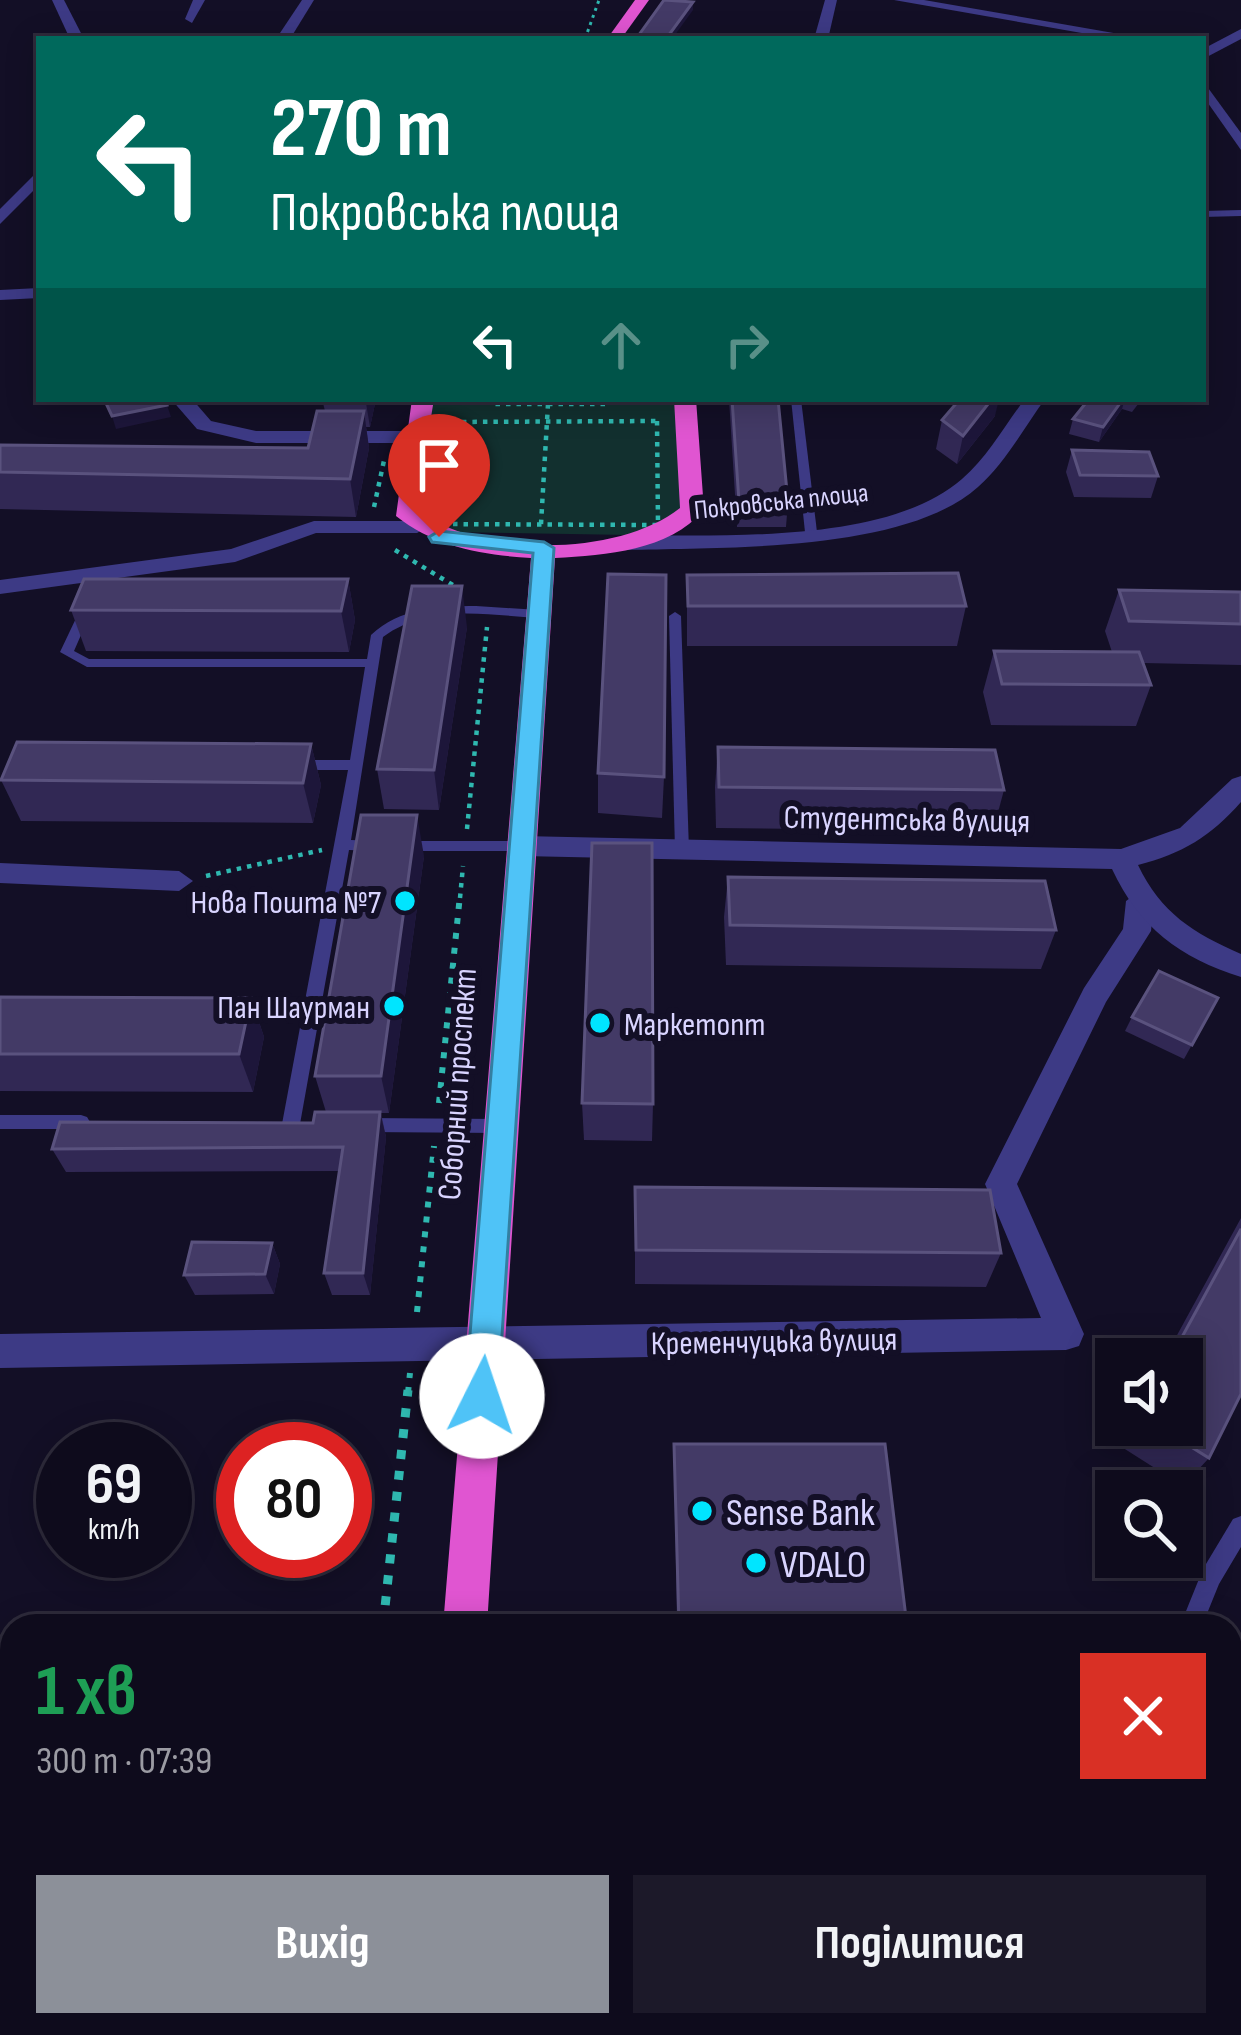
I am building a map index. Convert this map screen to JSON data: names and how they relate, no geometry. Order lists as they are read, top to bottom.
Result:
{
  "streets": {
    "highway": ["Покровська площа", "Соборний проспект"],
    "street": ["Студентська вулиця", "Кременчуцька вулиця"]
  },
  "crossings": [
    ["Покровська площа", "Соборний проспект"],
    ["Студентська вулиця", "Соборний проспект"],
    ["Соборний проспект", "Кременчуцька вулиця"]
  ],
  "places": [
    "Нова Пошта №7",
    "Пан Шаурман",
    "Маркетопт",
    "Sense Bank",
    "VDALO"
  ],
  "page": {
    "turn": ["270 m", "Покровська площа"],
    "speed": "69 km/h",
    "limit": "80",
    "heading": ["1 хв", "300 m · 07:39"],
    "buttons": ["Вихід", "Поділитися"]
  }
}
